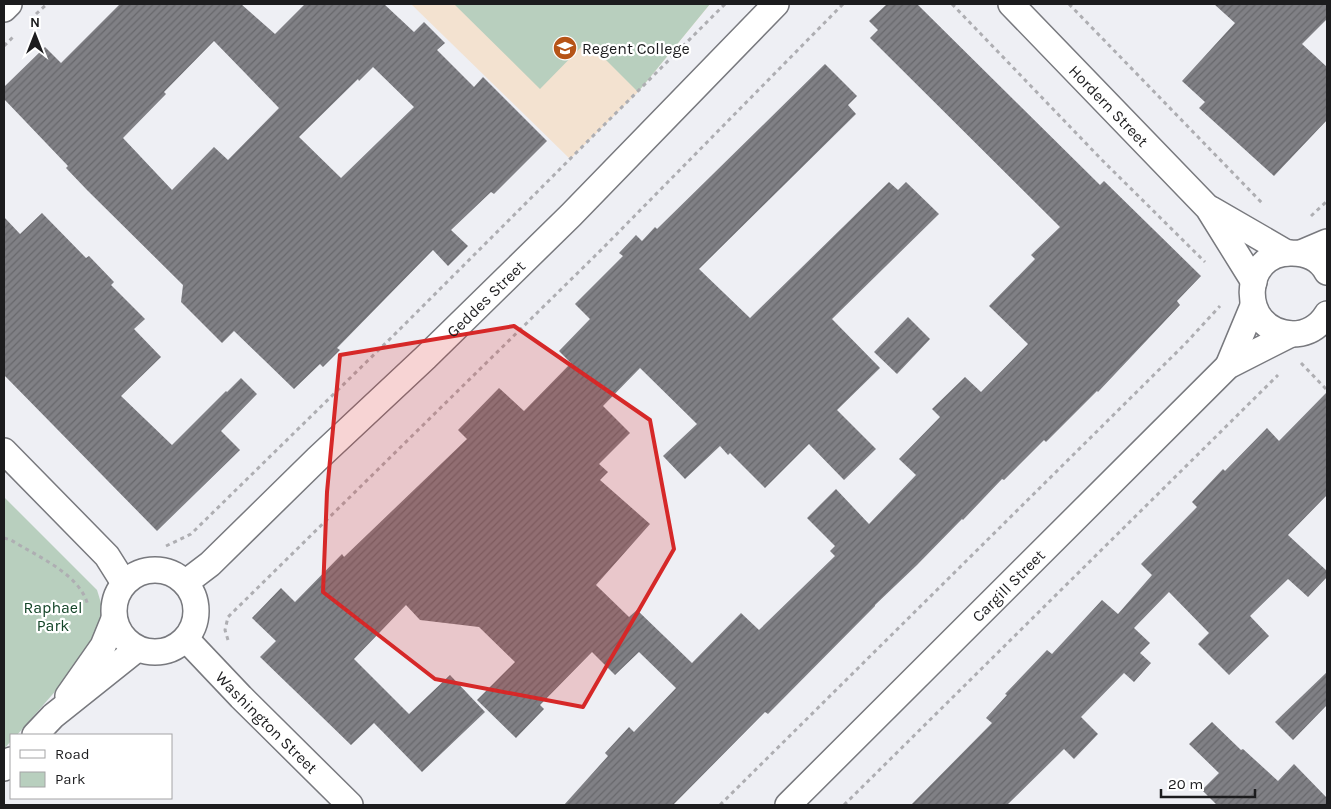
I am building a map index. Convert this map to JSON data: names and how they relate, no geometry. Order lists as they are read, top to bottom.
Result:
{
  "streets": {
    "street": [
      "Hordern Street",
      "Geddes Street",
      "Cargill Street",
      "Washington Street"
    ]
  },
  "crossings": [
    ["Hordern Street", "Cargill Street"],
    ["Geddes Street", "Washington Street"]
  ],
  "parks": ["Raphael Park"],
  "places": {
    "school or university": ["Regent College"]
  },
  "legend": ["Road", "Park"],
  "scale_bar": "20 m",
  "north": "top"
}
